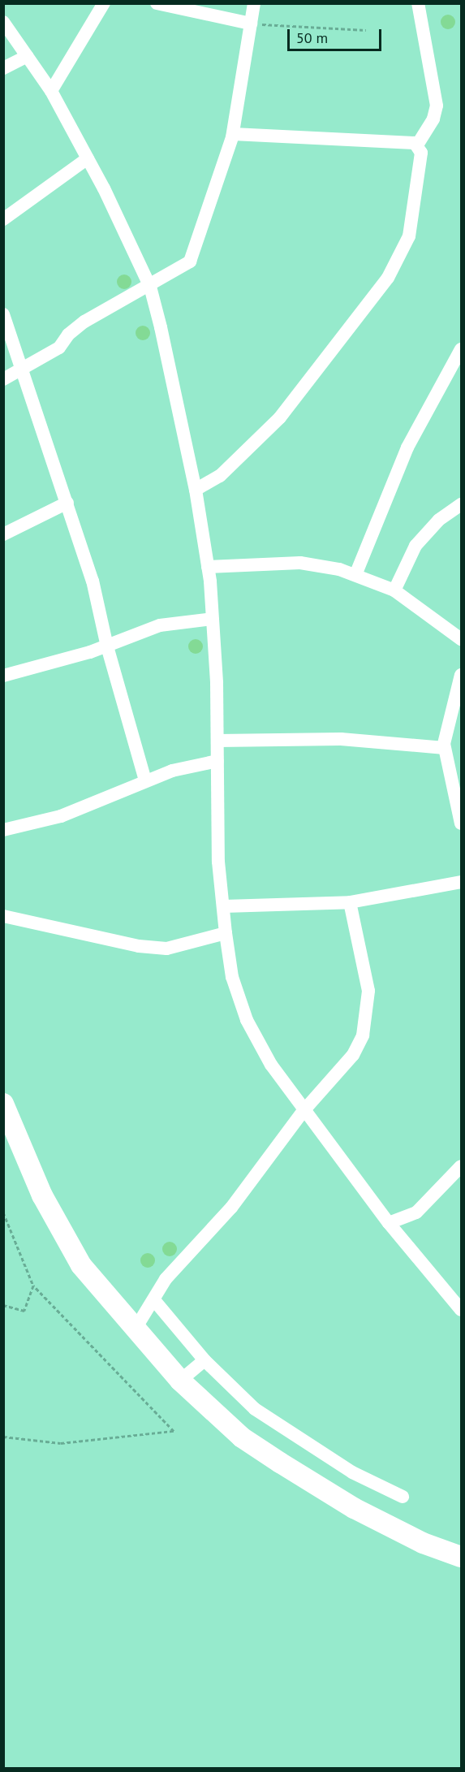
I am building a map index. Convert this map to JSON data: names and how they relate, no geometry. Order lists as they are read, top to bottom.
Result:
{
  "scale_bar": "50 m"
}
